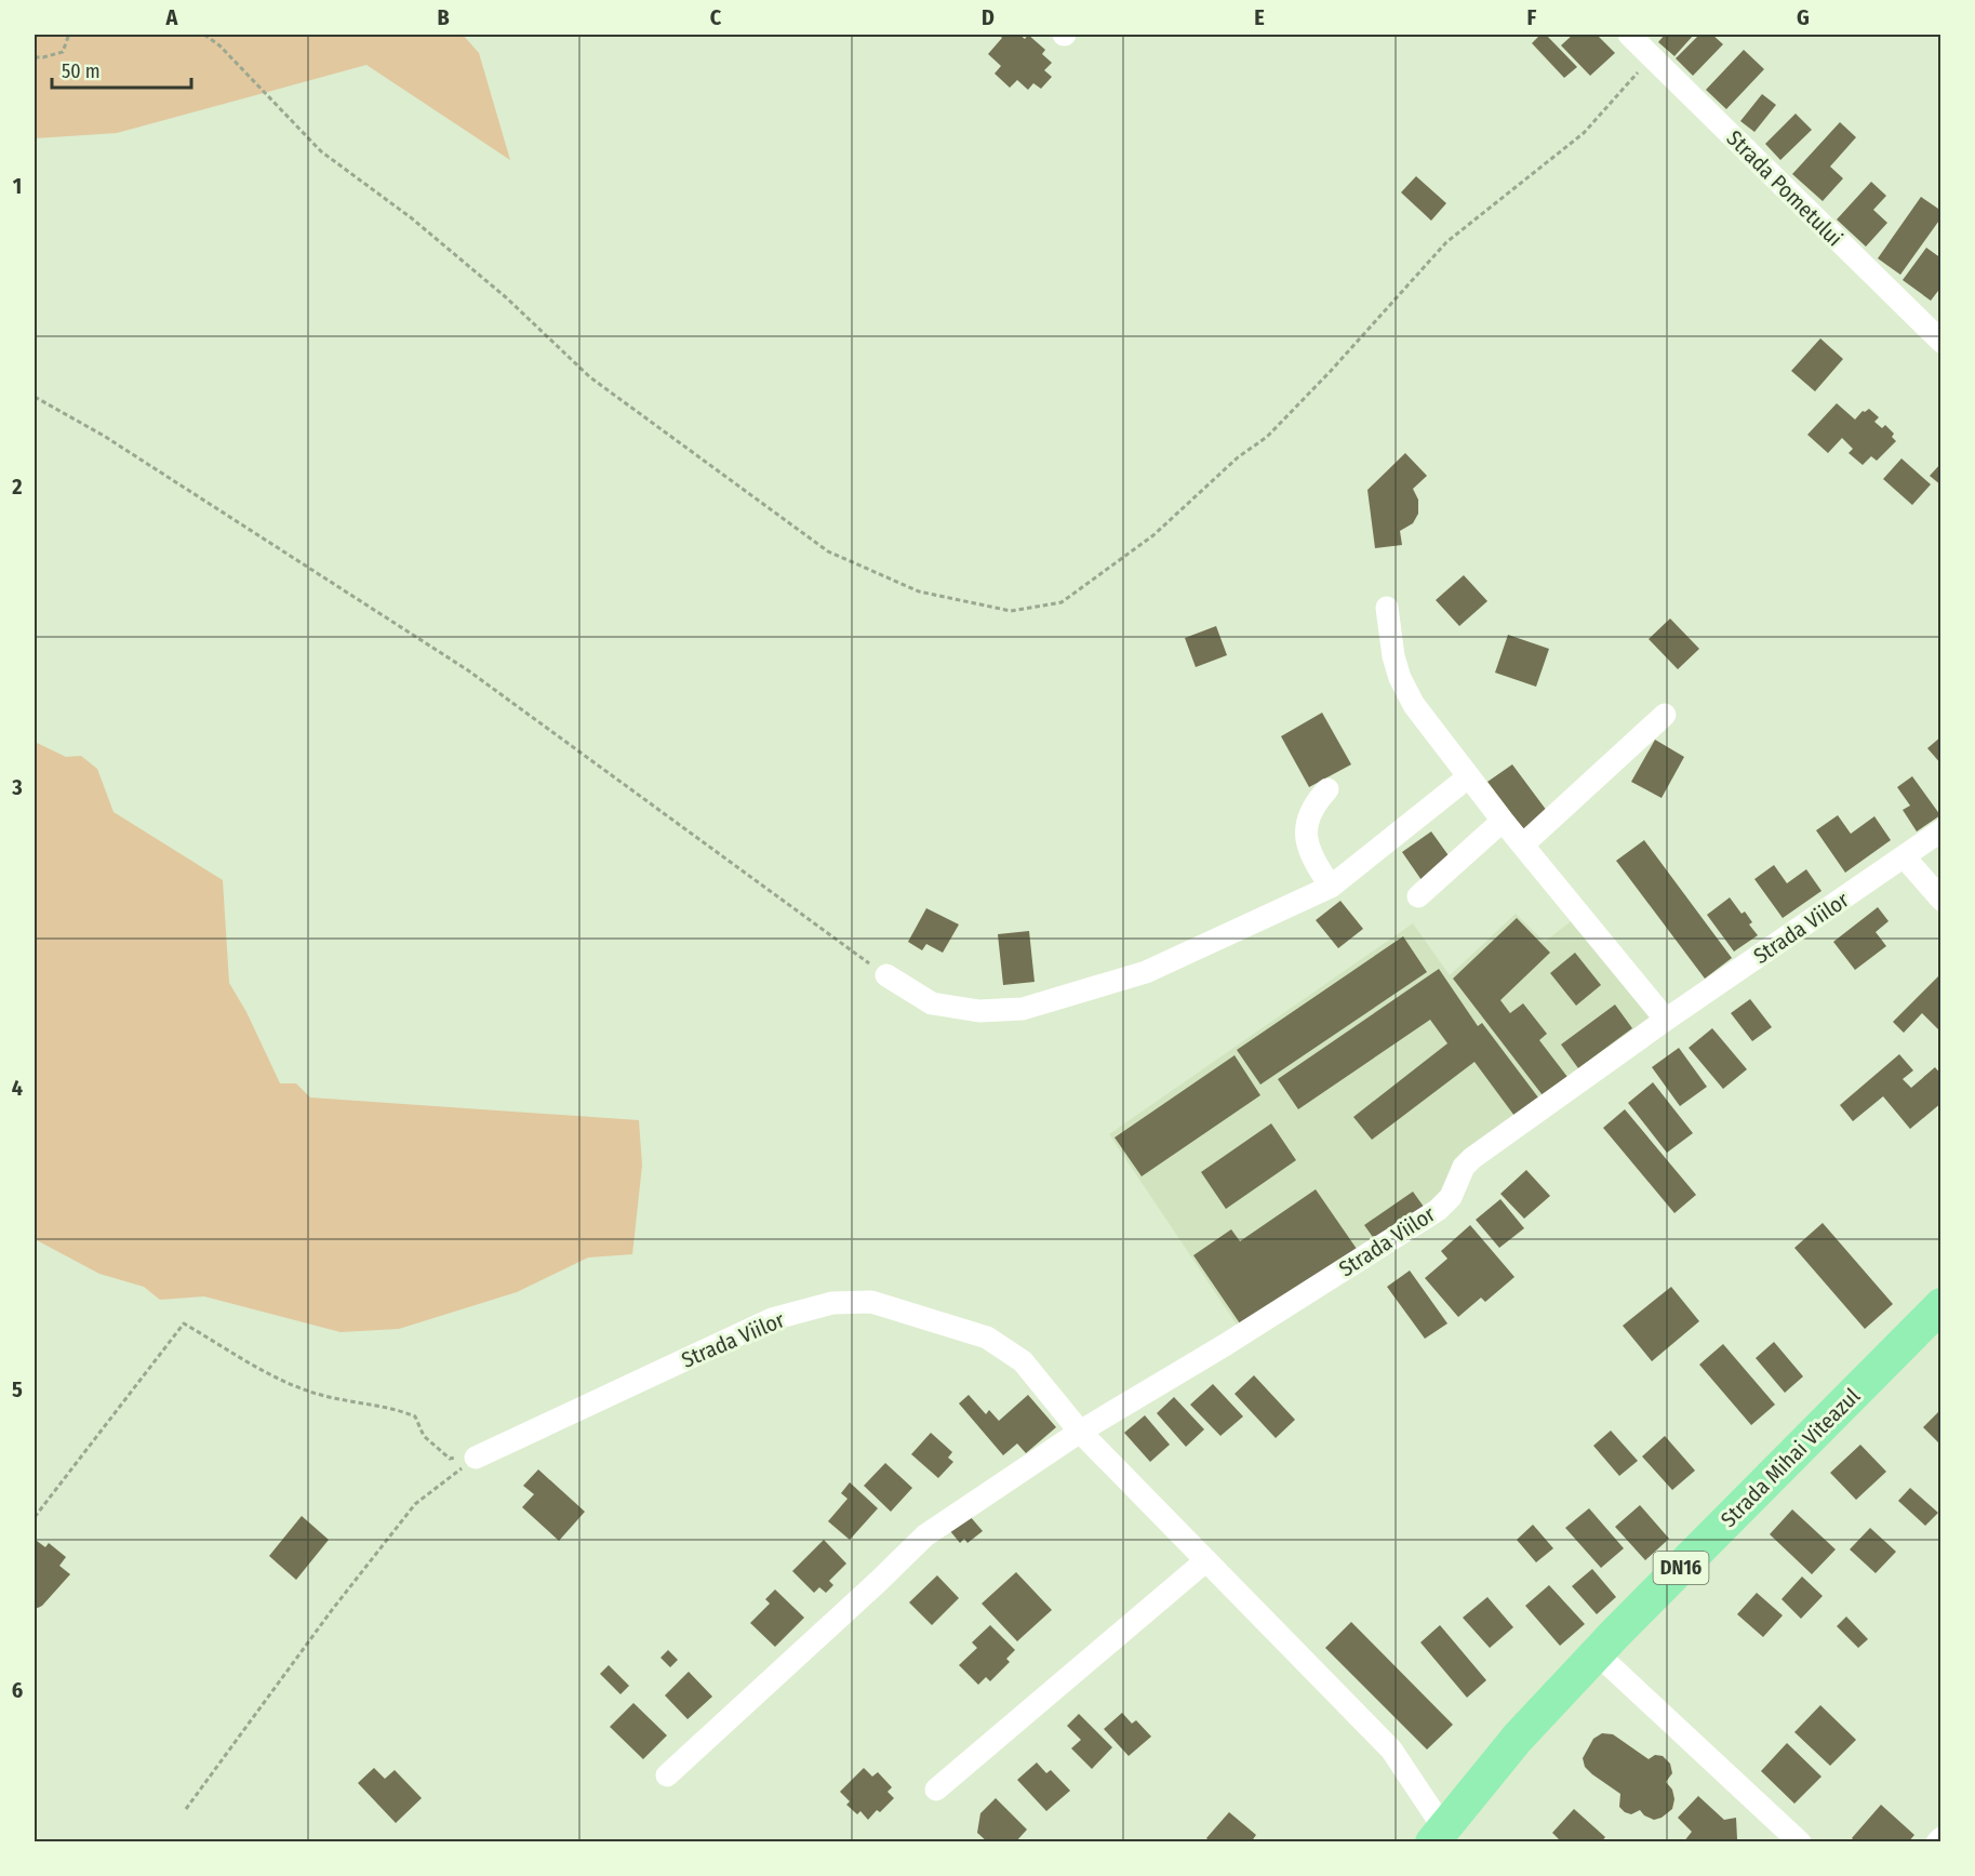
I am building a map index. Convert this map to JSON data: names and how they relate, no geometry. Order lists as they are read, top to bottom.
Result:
{
  "streets": {
    "highway": ["Strada Mihai Viteazul", "DN16"],
    "street": ["Strada Pometului", "Strada Viilor"]
  },
  "crossings": [
    ["Strada Viilor", "Strada Mihai Viteazul"]
  ],
  "scale_bar": "50 m",
  "grid": {
    "columns": [
      "A",
      "B",
      "C",
      "D",
      "E",
      "F",
      "G"
    ],
    "rows": [
      "1",
      "2",
      "3",
      "4",
      "5",
      "6"
    ]
  }
}
